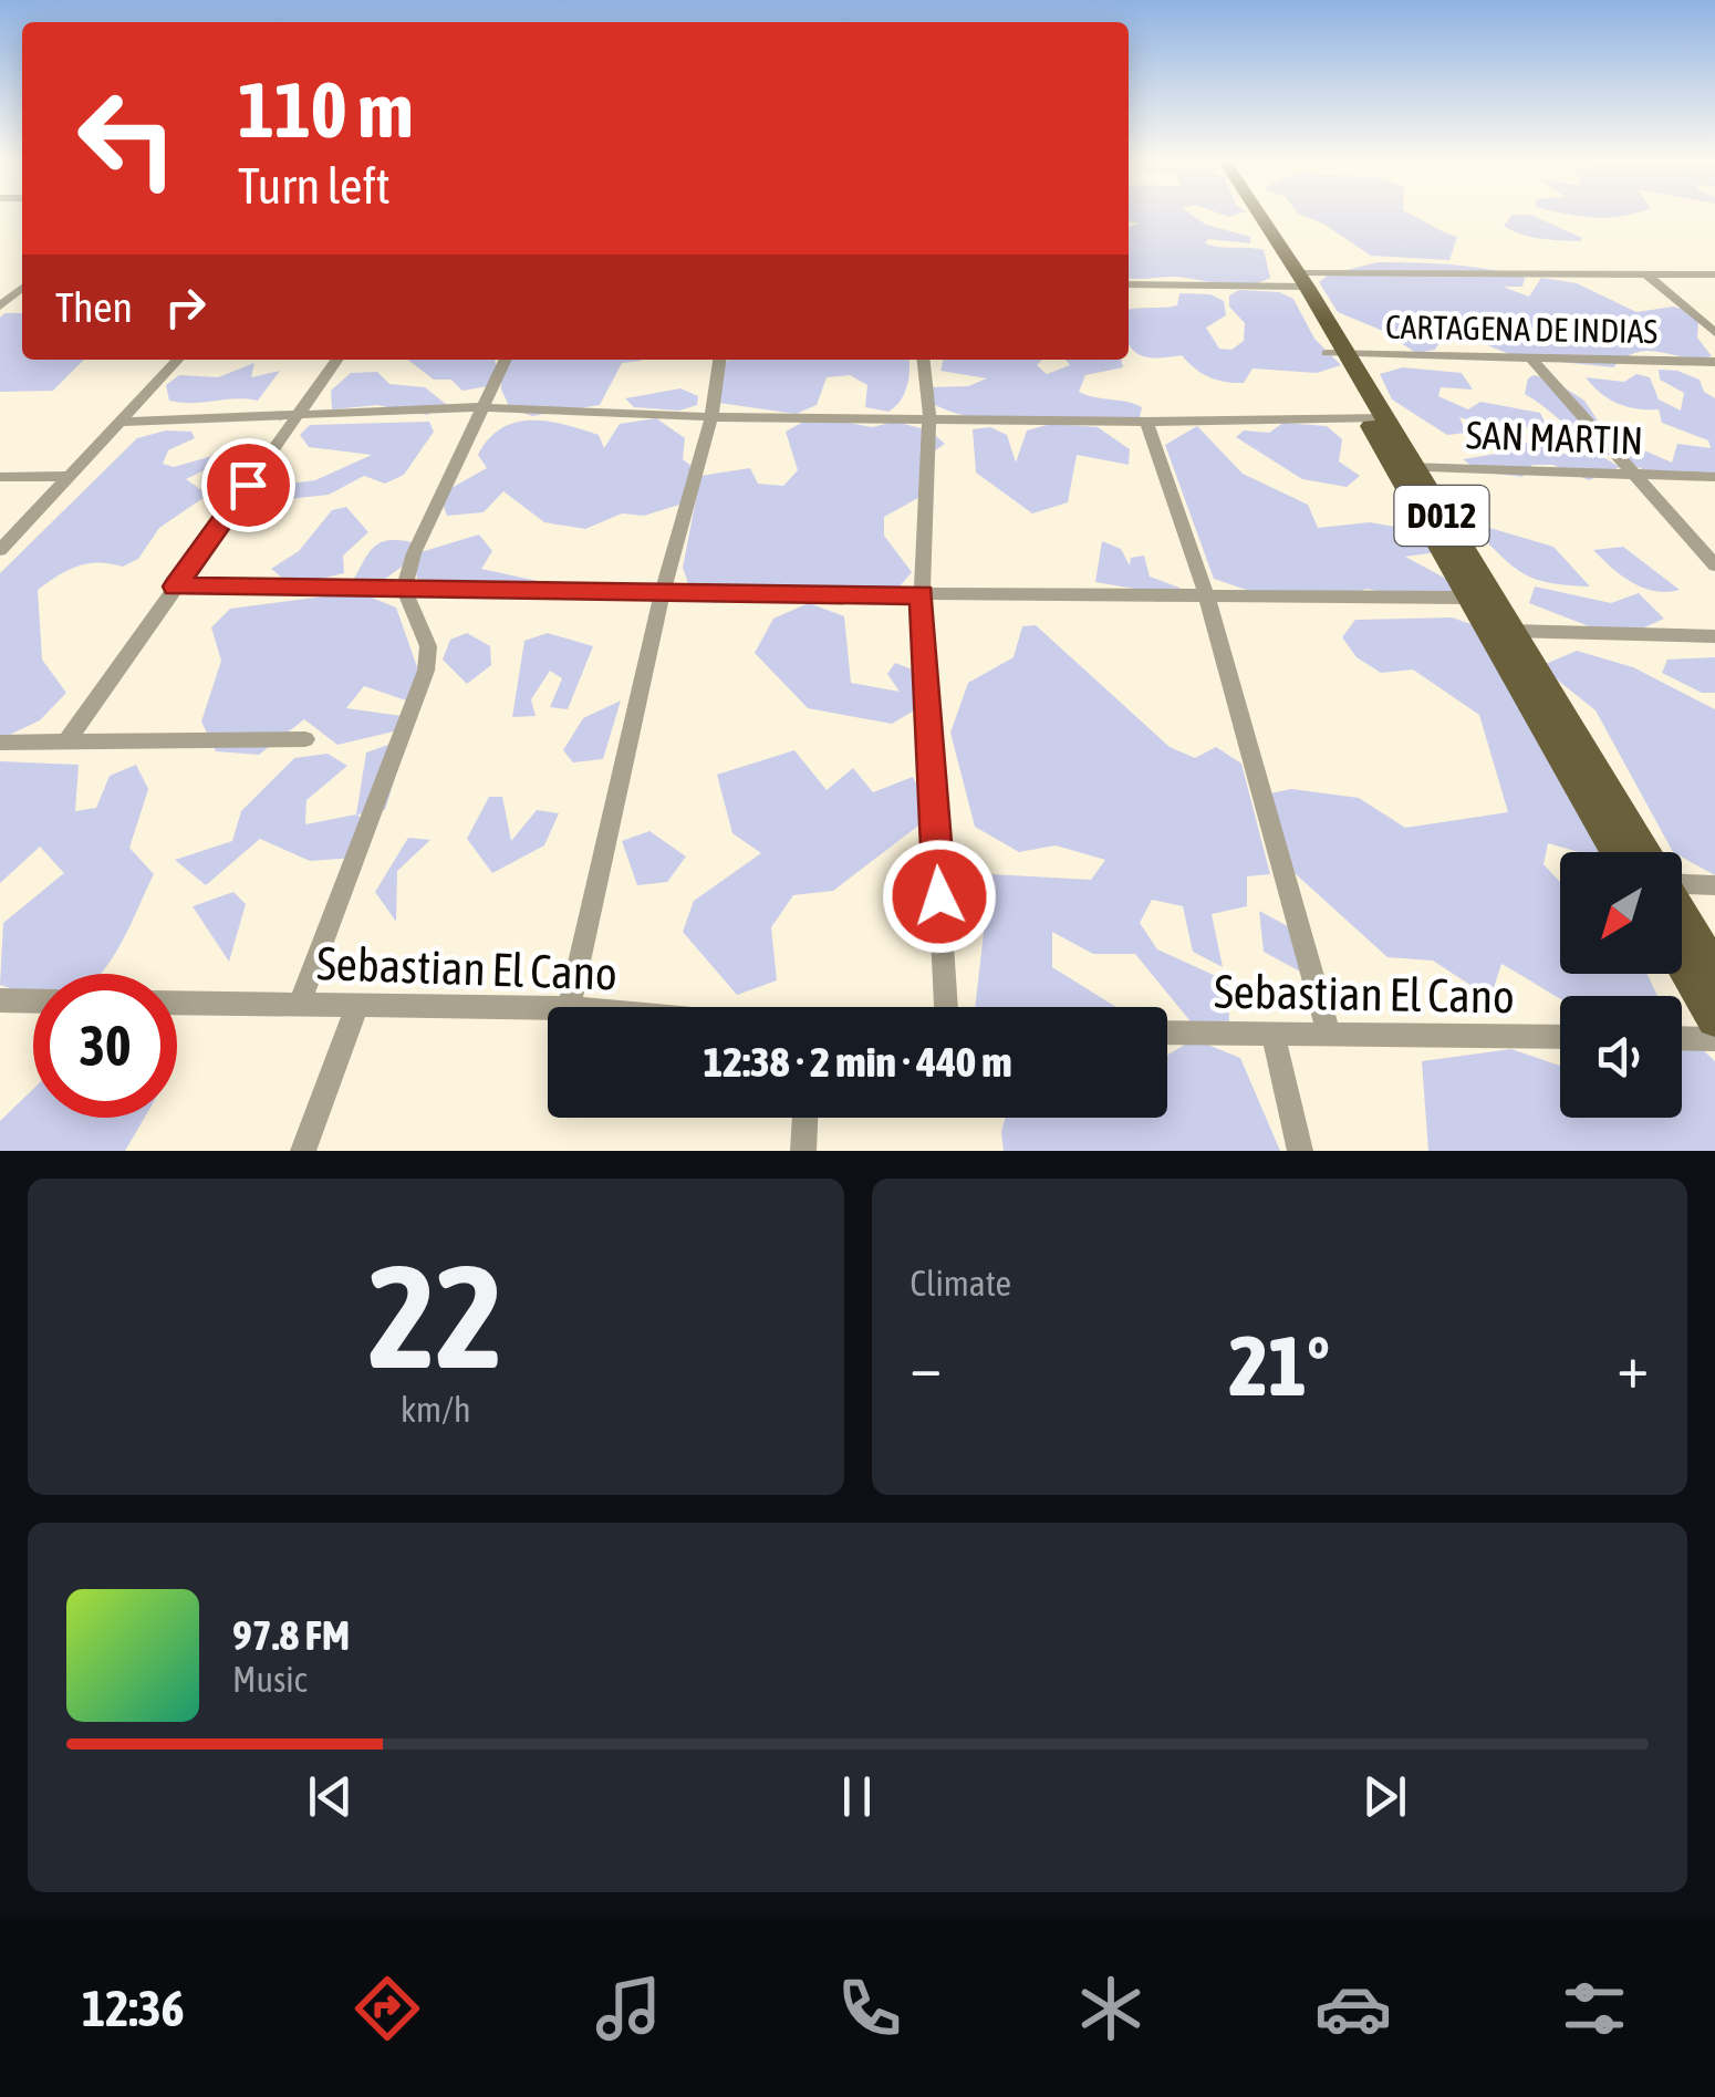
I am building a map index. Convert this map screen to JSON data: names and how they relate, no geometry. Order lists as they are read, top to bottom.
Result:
{
  "streets": {
    "main road": ["D012"],
    "street": ["CARTAGENA DE INDIAS", "SAN MARTIN", "Sebastian El Cano"]
  },
  "crossings": [
    ["CARTAGENA DE INDIAS", "D012"],
    ["SAN MARTIN", "D012"]
  ],
  "north": "bottom left",
  "page": {
    "turn": ["110 m", "Turn left"],
    "then": "Then",
    "limit": "30",
    "trip": "12:38 · 2 min · 440 m",
    "tile": [
      ["22", "km/h"],
      "Climate"
    ],
    "heat": ["−", "21°", "+"],
    "song": ["97.8 FM", "Music"],
    "tabs": "12:36"
  }
}
